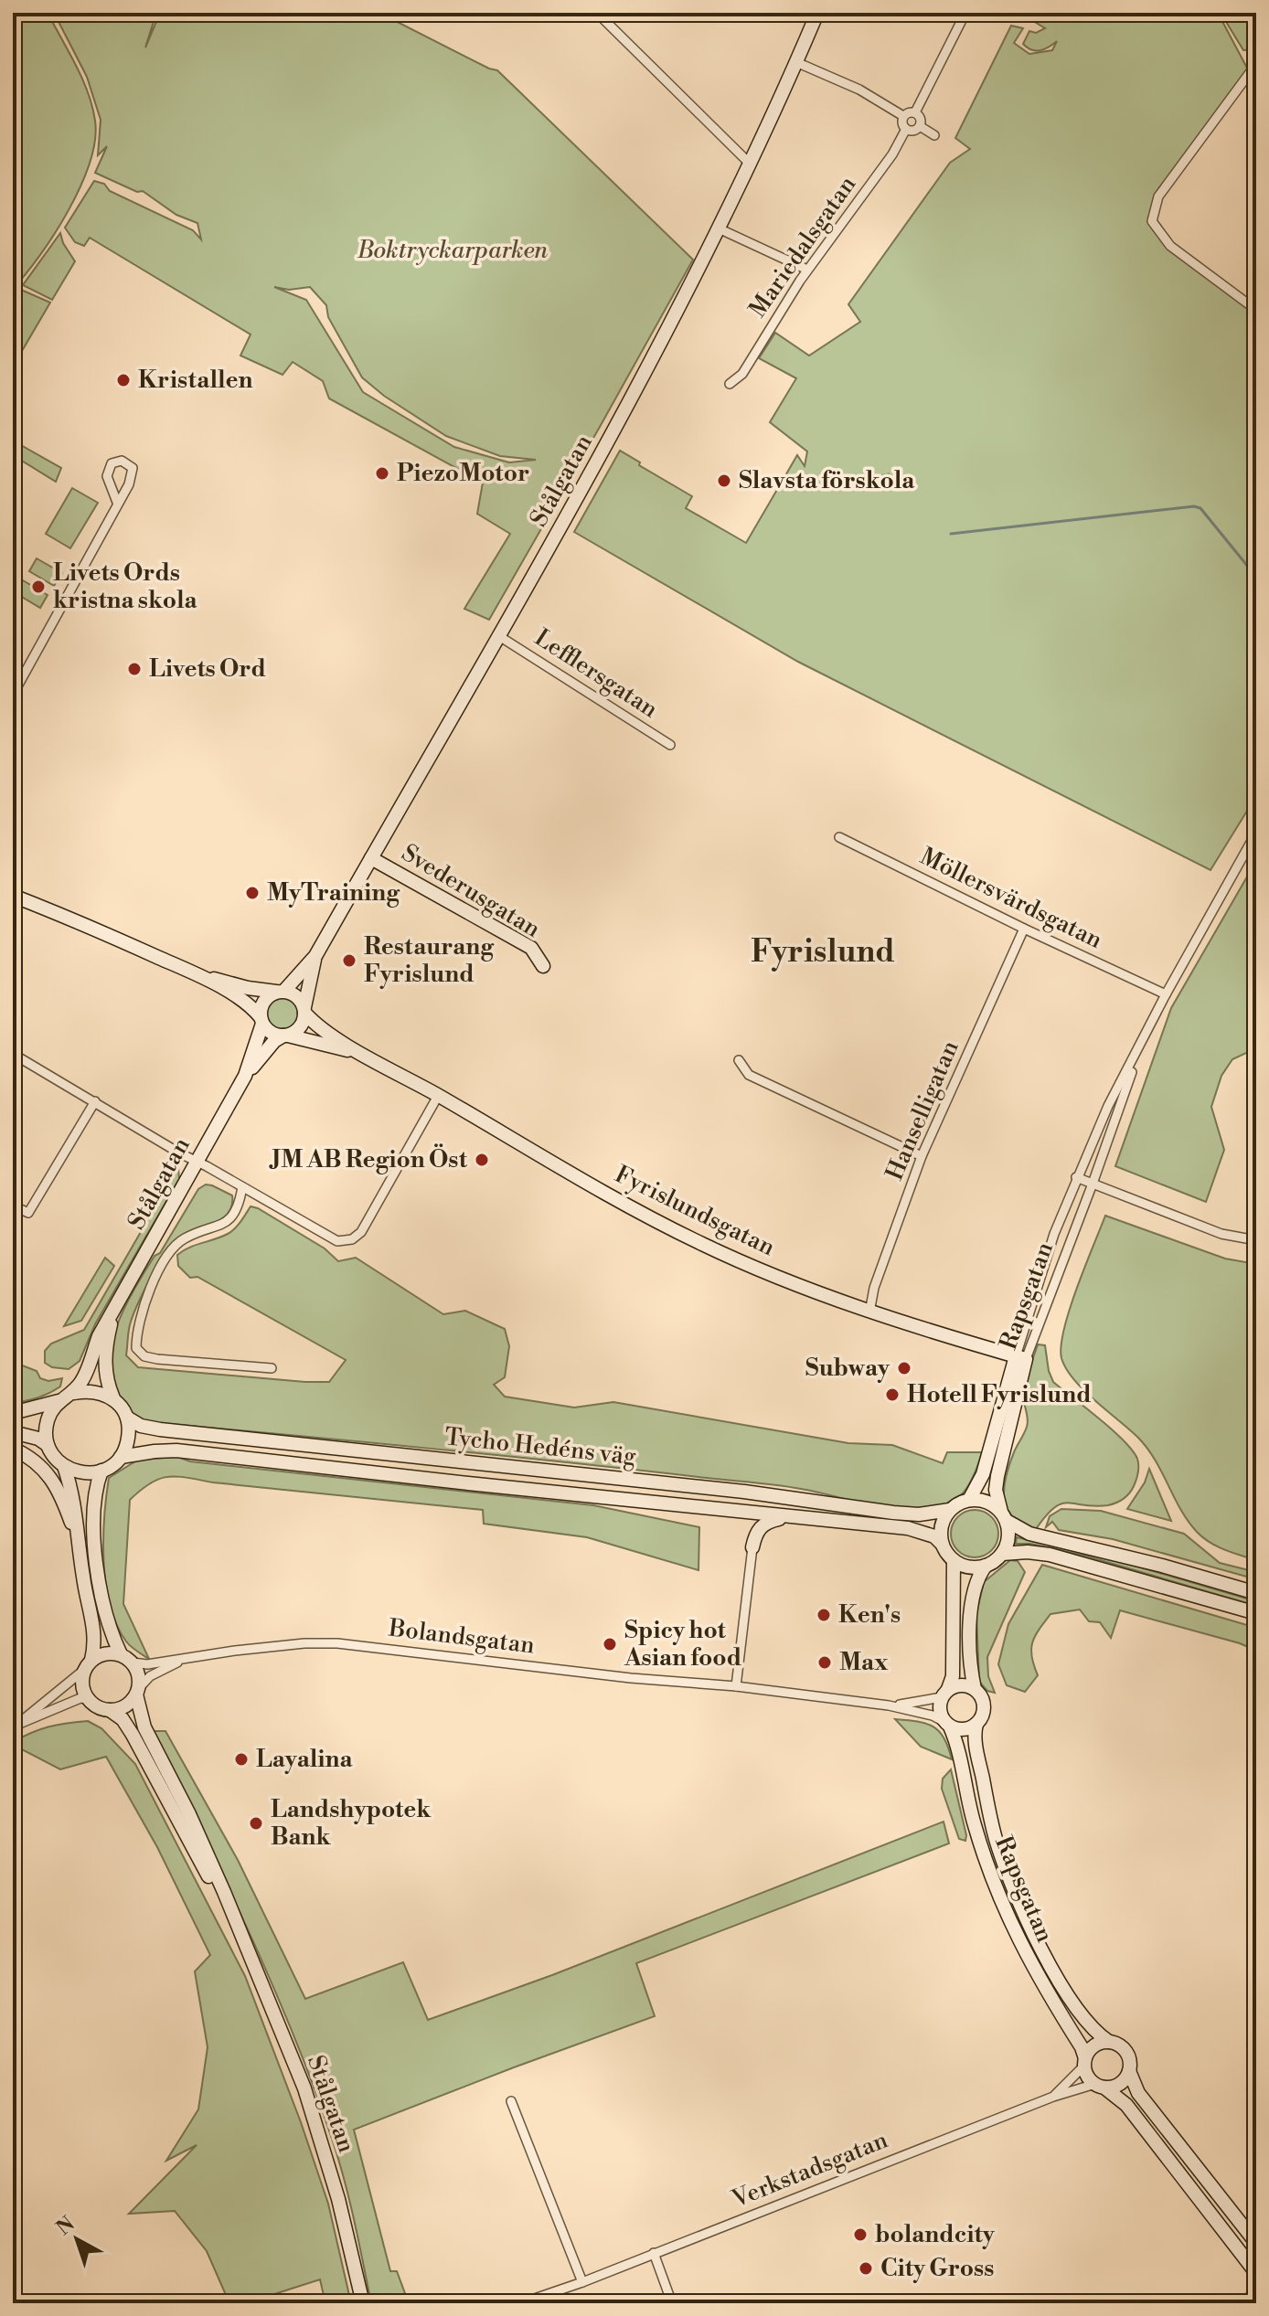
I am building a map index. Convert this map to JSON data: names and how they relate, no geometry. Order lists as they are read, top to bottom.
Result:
{
  "streets": {
    "main road": [
      "Stålgatan",
      "Svederusgatan",
      "Fyrislundsgatan",
      "Rapsgatan",
      "Tycho Hedéns väg"
    ],
    "street": [
      "Mariedalsgatan",
      "Lefflersgatan",
      "Möllersvärdsgatan",
      "Hanselligatan",
      "Bolandsgatan",
      "Verkstadsgatan"
    ]
  },
  "crossings": [
    ["Stålgatan", "Lefflersgatan"],
    ["Stålgatan", "Svederusgatan"],
    ["Stålgatan", "Fyrislundsgatan"],
    ["Stålgatan", "Tycho Hedéns väg"],
    ["Stålgatan", "Bolandsgatan"],
    ["Möllersvärdsgatan", "Hanselligatan"],
    ["Möllersvärdsgatan", "Rapsgatan"],
    ["Hanselligatan", "Fyrislundsgatan"],
    ["Fyrislundsgatan", "Rapsgatan"],
    ["Rapsgatan", "Tycho Hedéns väg"],
    ["Rapsgatan", "Bolandsgatan"],
    ["Rapsgatan", "Verkstadsgatan"],
    ["Tycho Hedéns väg", "Bolandsgatan"]
  ],
  "districts": ["Fyrislund"],
  "parks": ["Boktryckarparken"],
  "places": [
    "Kristallen",
    "PiezoMotor",
    "Slavsta förskola",
    "Livets Ords kristna skola",
    "Livets Ord",
    "MyTraining",
    "Restaurang Fyrislund",
    "JM AB Region Öst",
    "Subway",
    "Hotell Fyrislund",
    "Ken's",
    "Spicy hot Asian food",
    "Max",
    "Layalina",
    "Landshypotek Bank",
    "bolandcity",
    "City Gross"
  ],
  "north": "top left"
}
